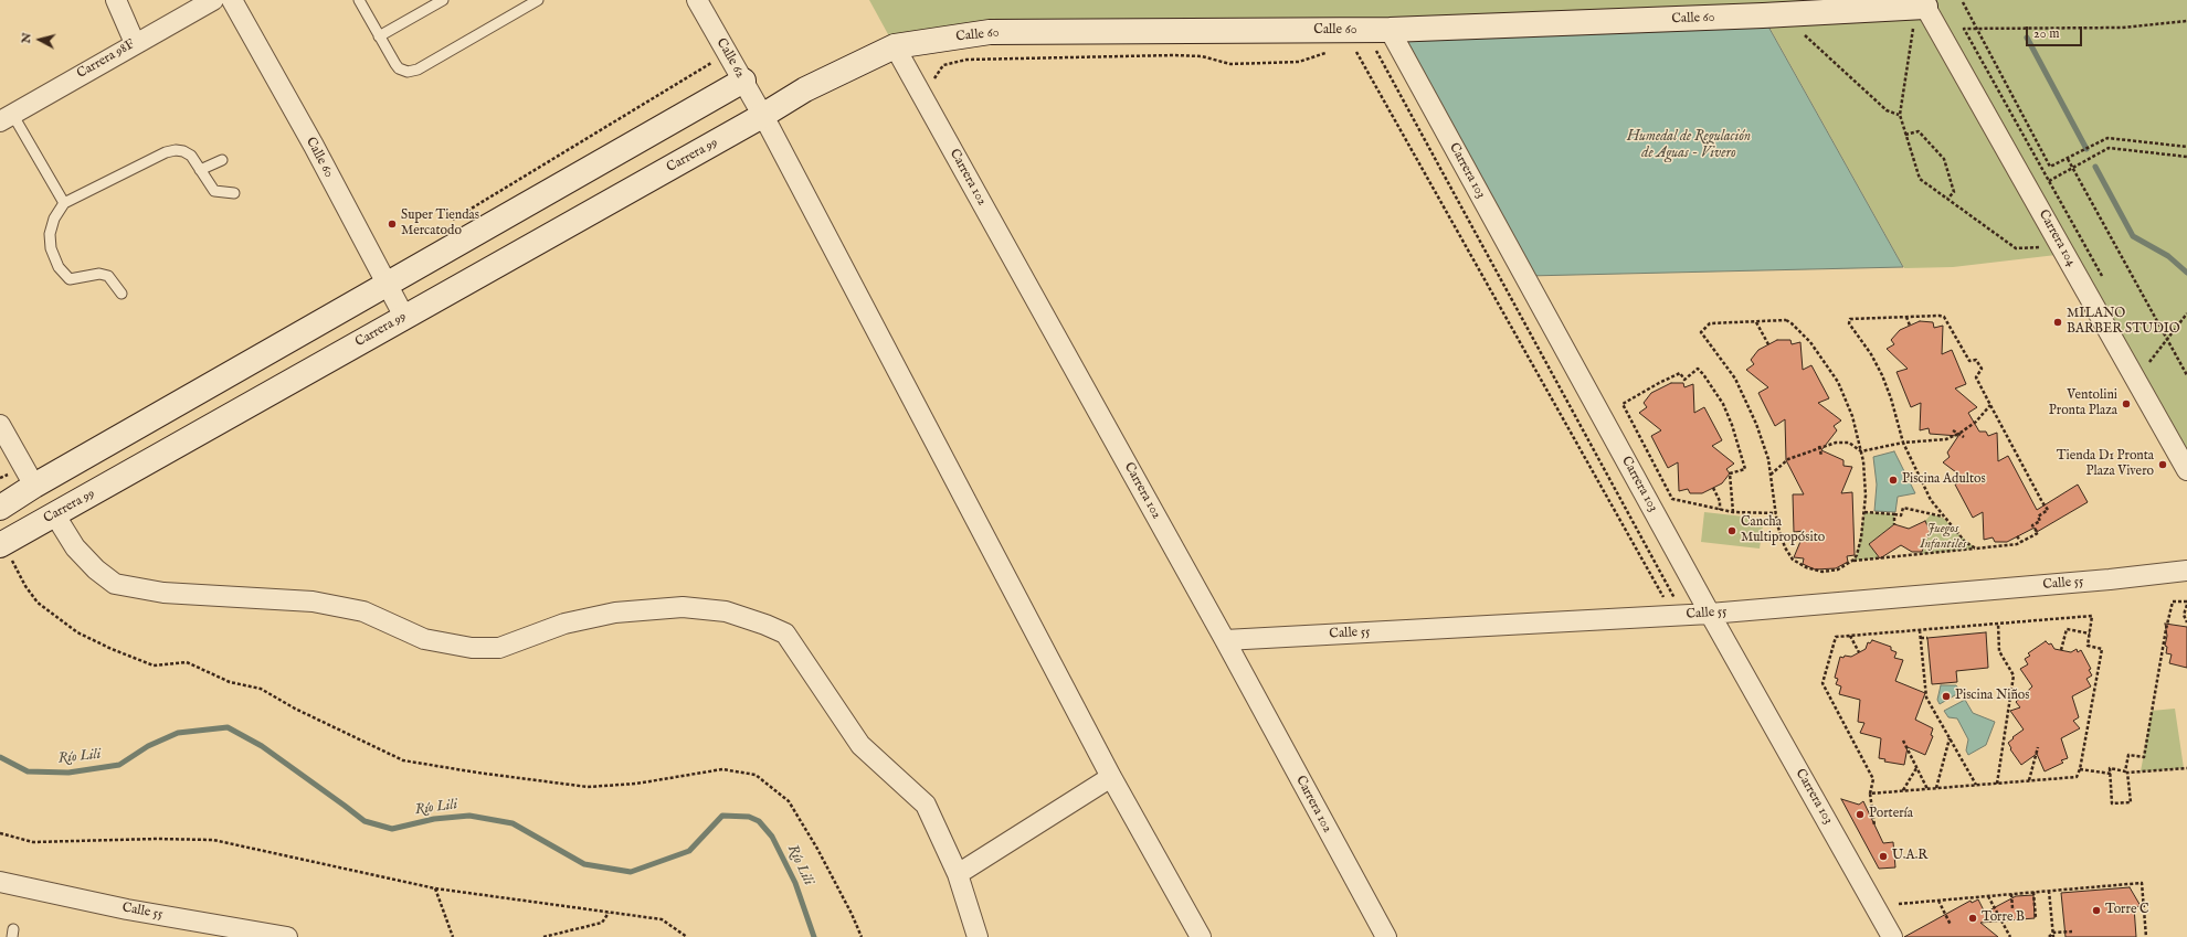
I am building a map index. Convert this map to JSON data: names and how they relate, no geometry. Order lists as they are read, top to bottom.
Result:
{
  "streets": {
    "street": [
      "Calle 60",
      "Calle 62",
      "Carrera 98F",
      "Carrera 99",
      "Carrera 103",
      "Carrera 102",
      "Carrera 104",
      "Calle 55"
    ]
  },
  "crossings": [
    ["Calle 60", "Calle 62"],
    ["Calle 60", "Carrera 99"],
    ["Calle 60", "Carrera 103"],
    ["Calle 60", "Carrera 102"],
    ["Calle 60", "Carrera 104"],
    ["Calle 62", "Carrera 99"],
    ["Carrera 103", "Calle 55"],
    ["Carrera 102", "Calle 55"]
  ],
  "water": ["Humedal de Regulación de Aguas - Vivero", "Río Lili"],
  "parks": ["Juegos Infantiles"],
  "places": [
    "Super Tiendas Mercatodo",
    "MILANO BARBER STUDIO",
    "Ventolini Pronta Plaza",
    "Tienda D1 Pronta Plaza Vivero",
    "Piscina Adultos",
    "Cancha Multipropósito",
    "Piscina Niños",
    "Portería",
    "U.A.R",
    "Torre C",
    "Torre B"
  ],
  "scale_bar": "20 m",
  "north": "left"
}
